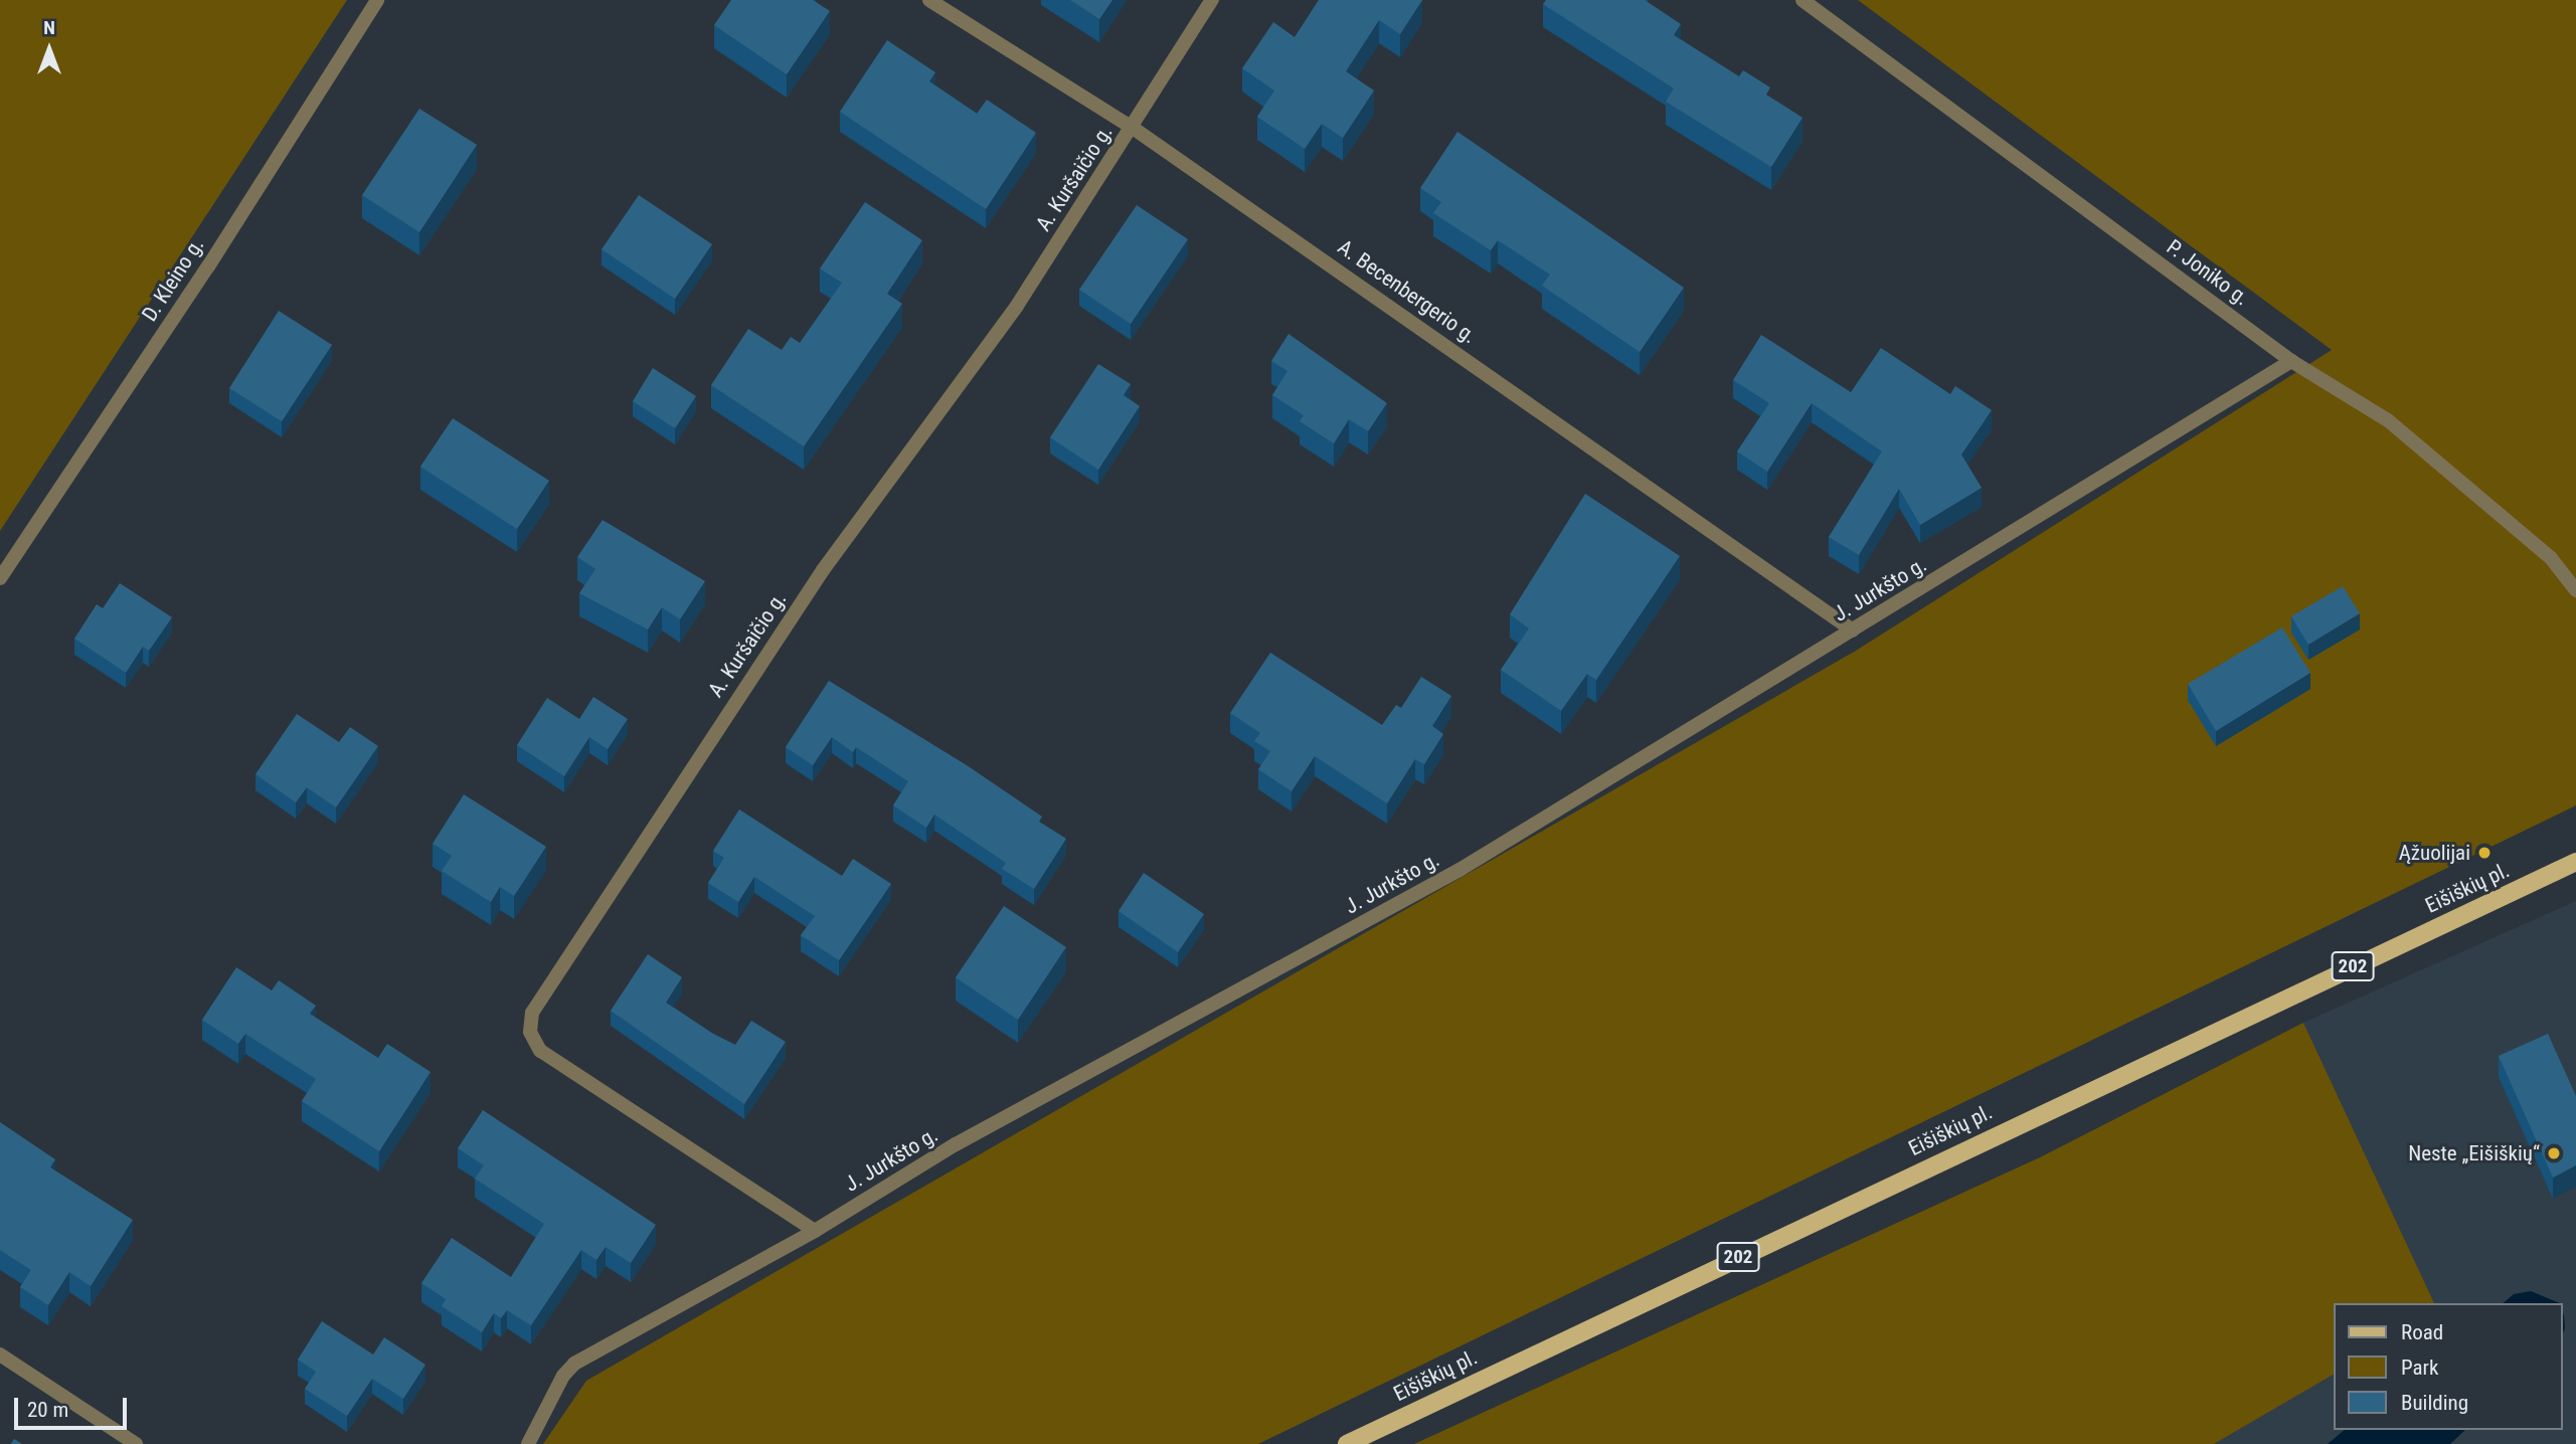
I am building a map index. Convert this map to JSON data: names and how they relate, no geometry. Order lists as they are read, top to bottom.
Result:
{
  "streets": {
    "main road": ["Eišiškių pl.", "202"],
    "street": [
      "A. Kuršaičio g.",
      "P. Joniko g.",
      "D. Kleino g.",
      "A. Becenbergerio g.",
      "J. Jurkšto g."
    ]
  },
  "crossings": [
    ["A. Kuršaičio g.", "A. Becenbergerio g."],
    ["A. Kuršaičio g.", "J. Jurkšto g."],
    ["P. Joniko g.", "J. Jurkšto g."],
    ["A. Becenbergerio g.", "J. Jurkšto g."]
  ],
  "places": ["Ąžuolijai", "Neste „Eišiškių“"],
  "legend": ["Road", "Park", "Building"],
  "scale_bar": "20 m",
  "north": "top"
}
